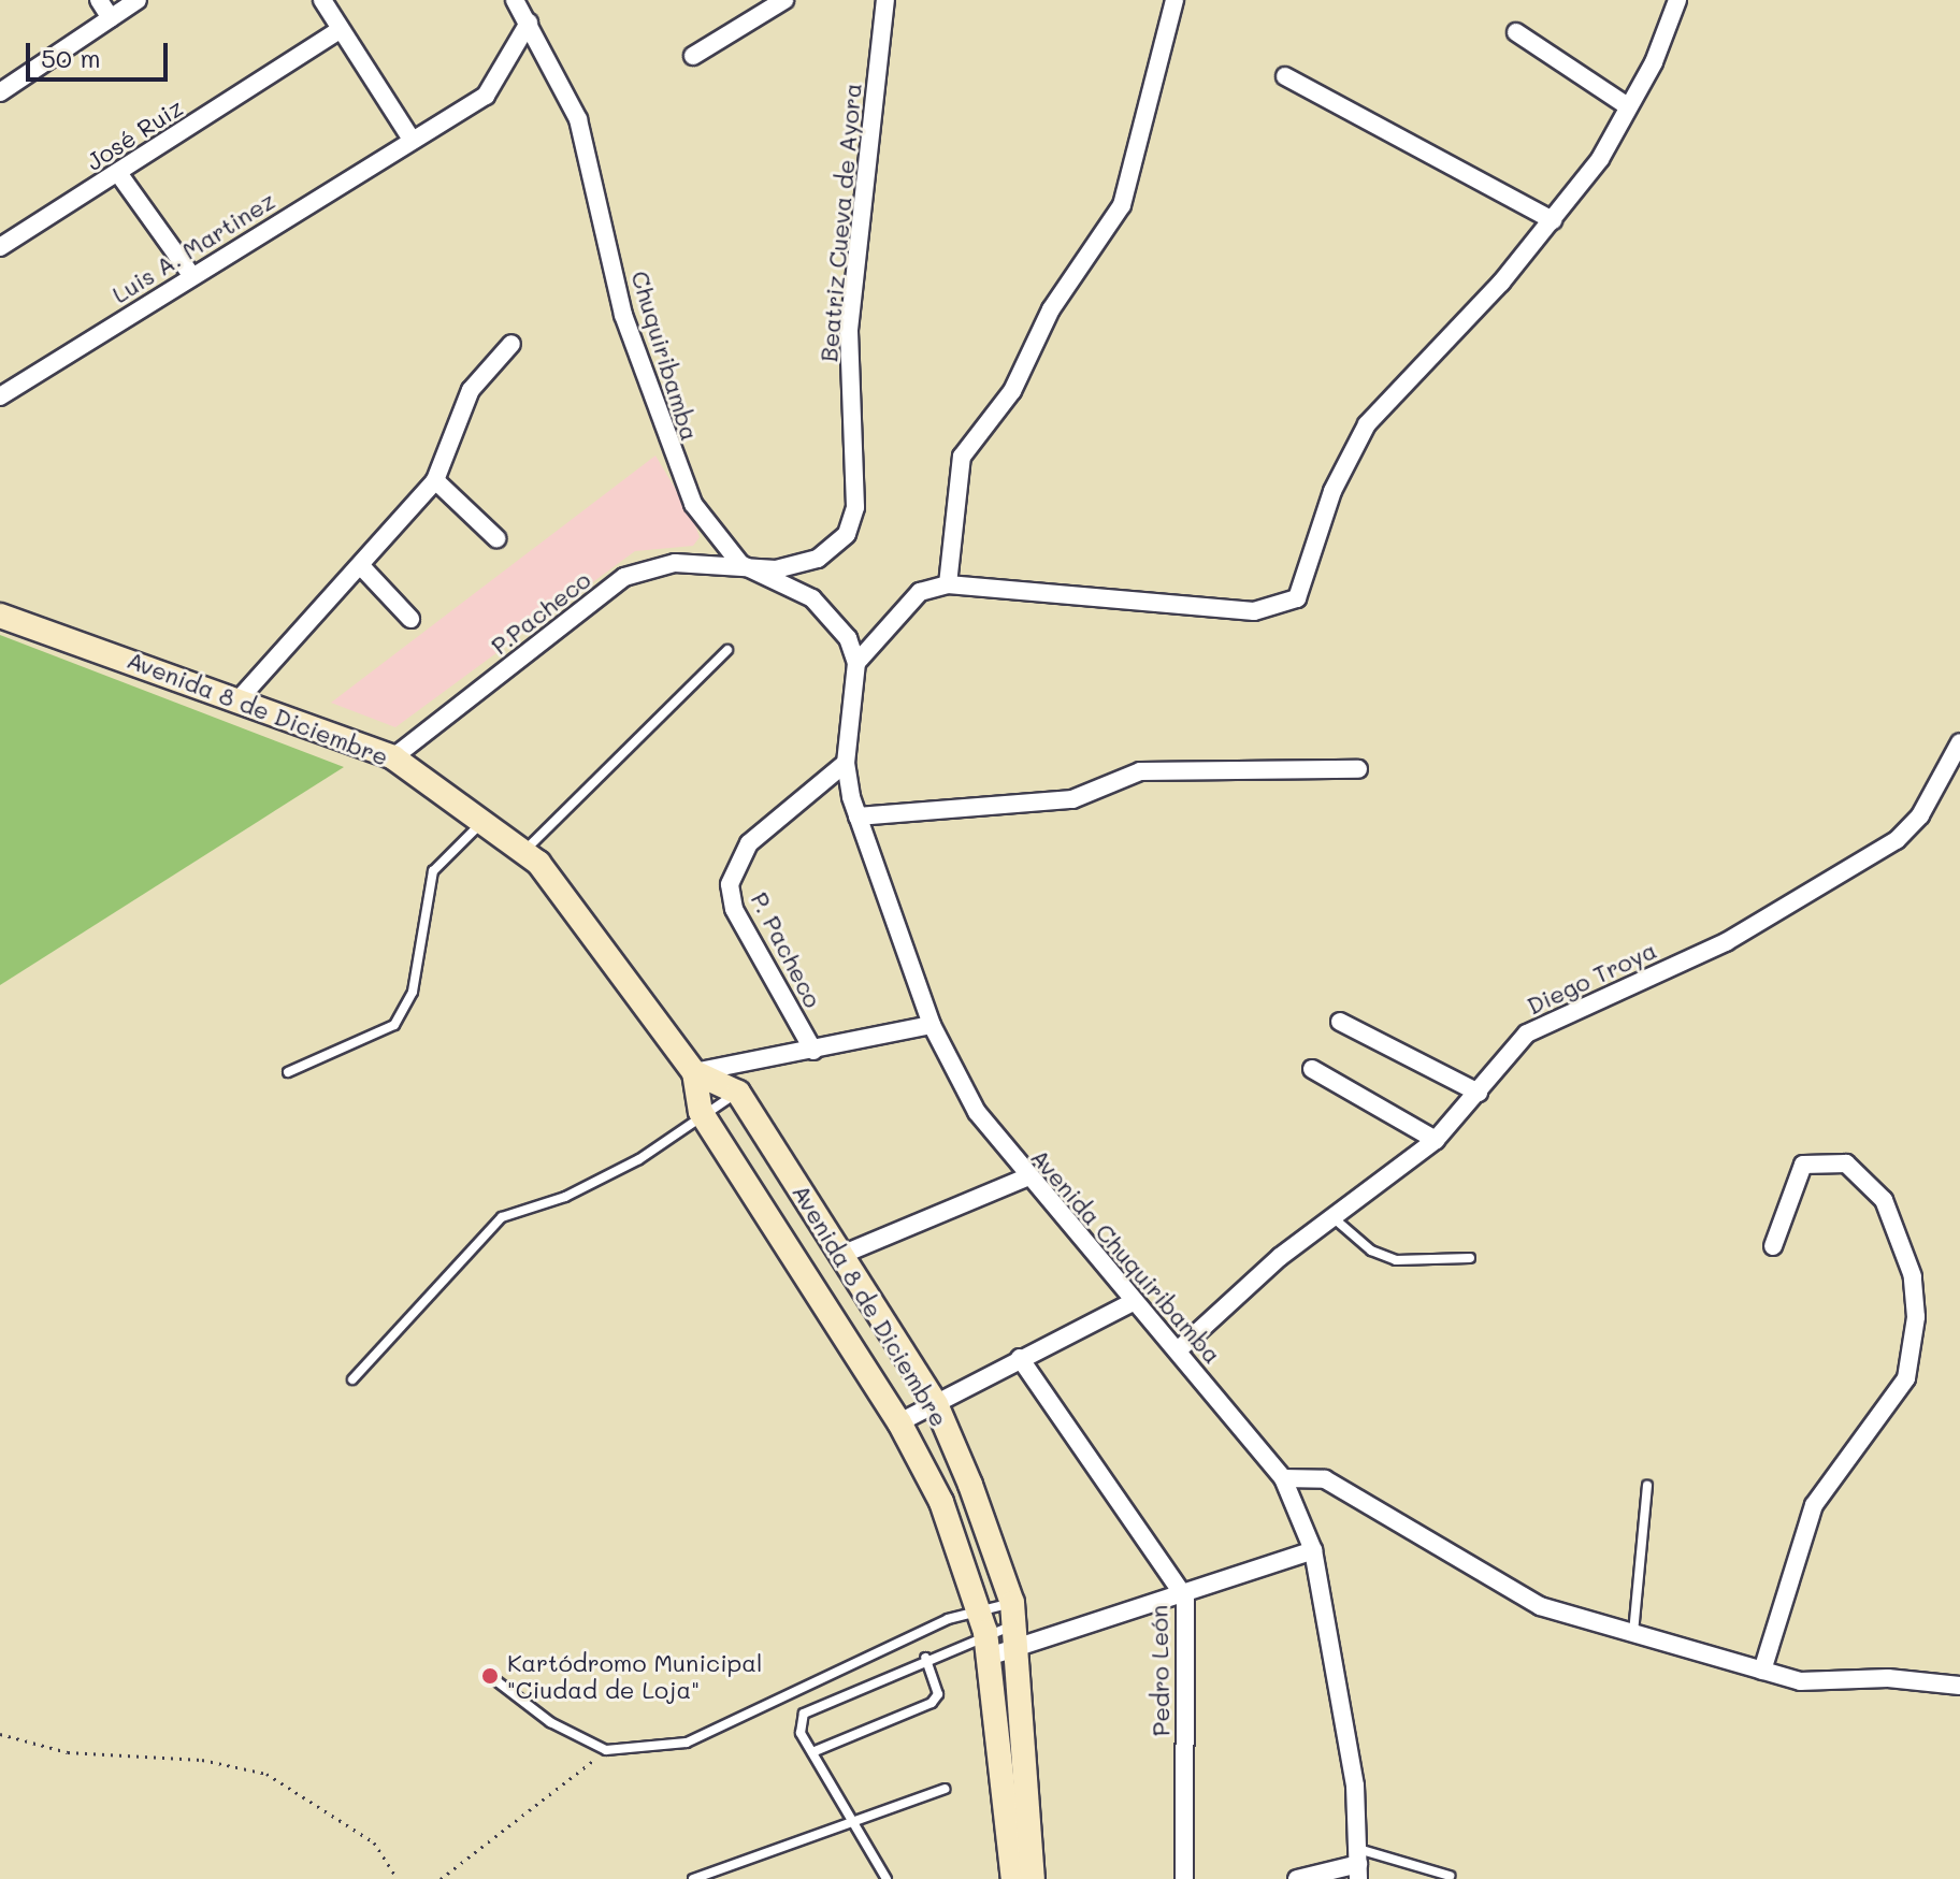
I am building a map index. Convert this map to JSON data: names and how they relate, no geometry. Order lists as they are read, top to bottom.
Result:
{
  "streets": {
    "main road": ["Avenida 8 de Diciembre"],
    "street": [
      "José Ruiz",
      "Beatriz Cueva de Ayora",
      "Luis A. Martinez",
      "Chuquiribamba",
      "P.Pacheco",
      "P. Pacheco",
      "Diego Troya",
      "Avenida Chuquiribamba",
      "Pedro León"
    ]
  },
  "crossings": [
    ["Beatriz Cueva de Ayora", "Chuquiribamba"],
    ["Beatriz Cueva de Ayora", "P.Pacheco"],
    ["Luis A. Martinez", "Chuquiribamba"],
    ["Chuquiribamba", "P.Pacheco"],
    ["Chuquiribamba", "Avenida Chuquiribamba"],
    ["P.Pacheco", "Avenida 8 de Diciembre"],
    ["P. Pacheco", "Avenida Chuquiribamba"],
    ["Diego Troya", "Avenida Chuquiribamba"]
  ],
  "places": ["Kartódromo Municipal \"Ciudad de Loja\""],
  "scale_bar": "50 m"
}
